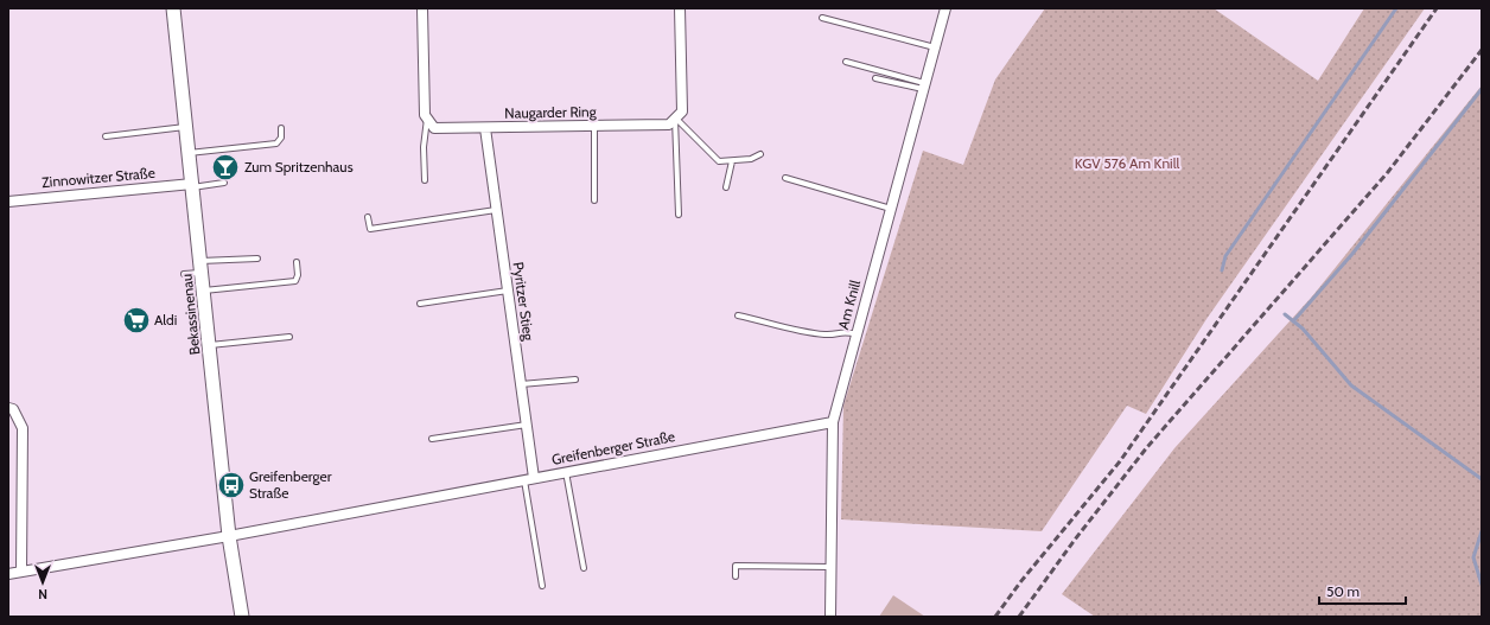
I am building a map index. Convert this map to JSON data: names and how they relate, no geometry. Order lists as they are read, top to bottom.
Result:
{
  "streets": {
    "street": [
      "Naugarder Ring",
      "Zinnowitzer Straße",
      "Pyritzer Stieg",
      "Am Knill",
      "Bekassinenau",
      "Greifenberger Straße"
    ]
  },
  "crossings": [
    ["Naugarder Ring", "Pyritzer Stieg"],
    ["Zinnowitzer Straße", "Bekassinenau"],
    ["Pyritzer Stieg", "Greifenberger Straße"],
    ["Am Knill", "Greifenberger Straße"],
    ["Bekassinenau", "Greifenberger Straße"]
  ],
  "parks": ["KGV 576 Am Knill"],
  "places": {
    "bar": ["Zum Spritzenhaus"],
    "supermarket": ["Aldi"],
    "bus stop": ["Greifenberger Straße"]
  },
  "scale_bar": "50 m",
  "north": "bottom"
}
